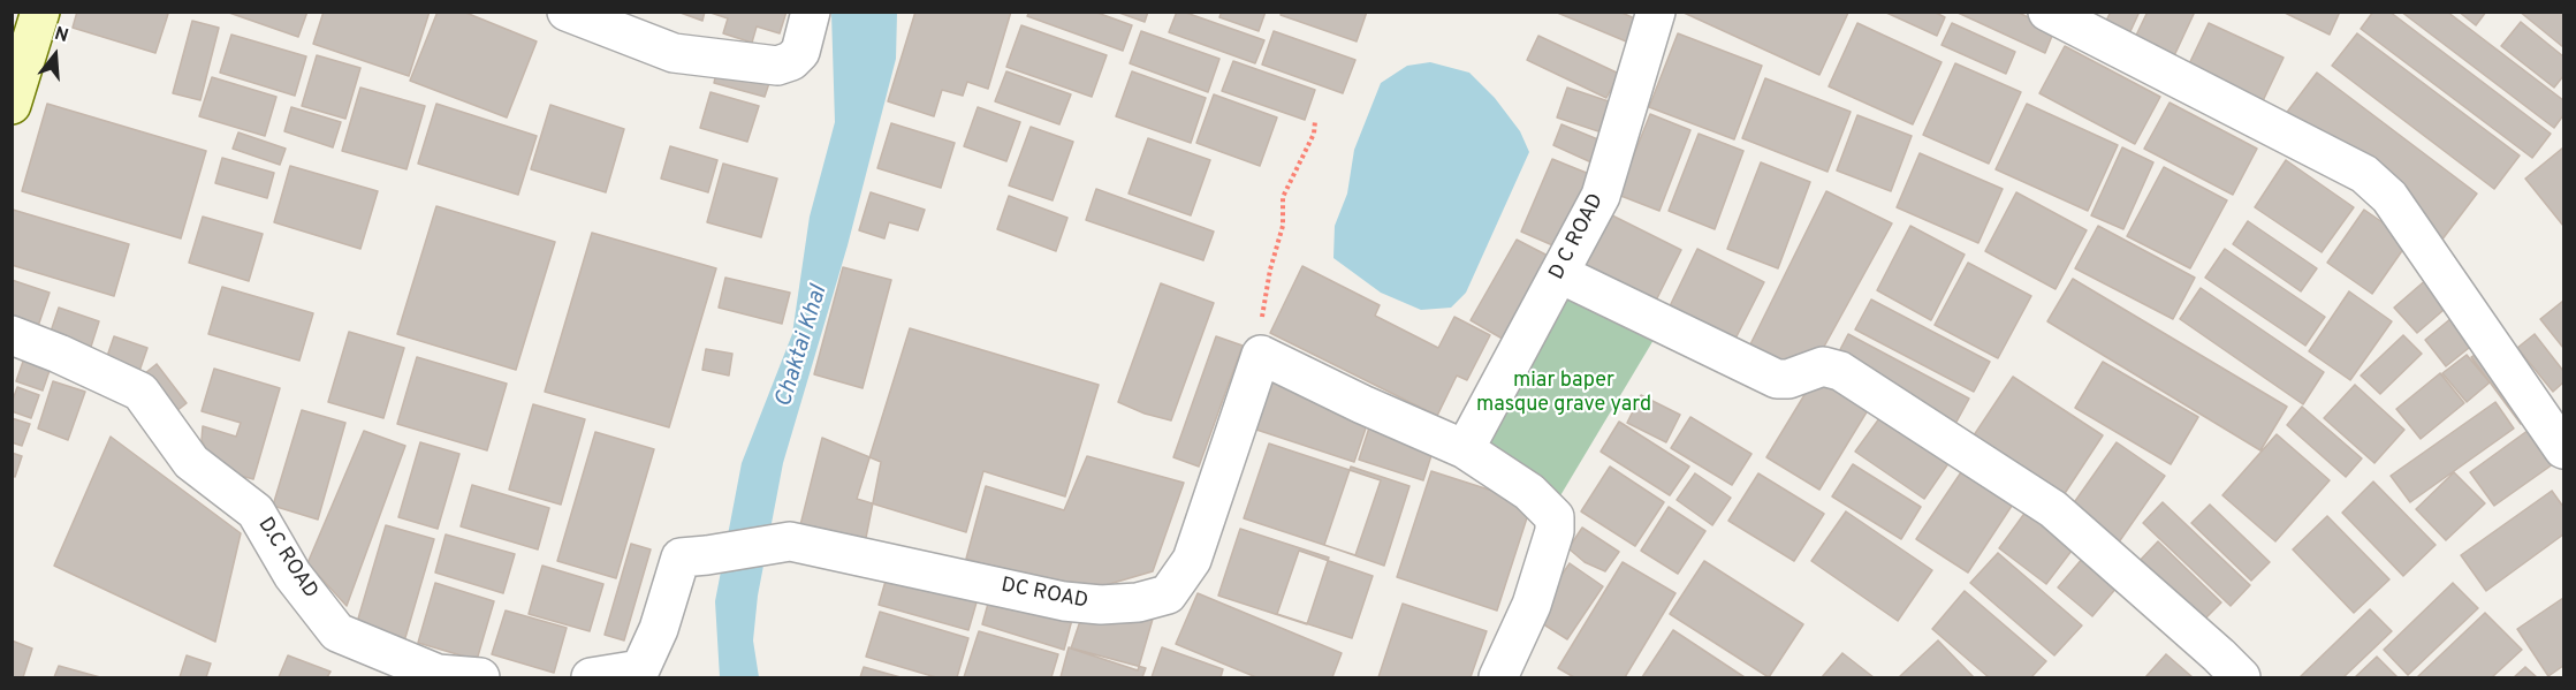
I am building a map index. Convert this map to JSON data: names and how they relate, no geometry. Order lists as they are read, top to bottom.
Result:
{
  "streets": {
    "street": ["D C ROAD", "D.C ROAD", "DC ROAD"]
  },
  "water": ["Chaktai Khal"],
  "parks": ["miar baper masque grave yard"],
  "north": "top"
}
